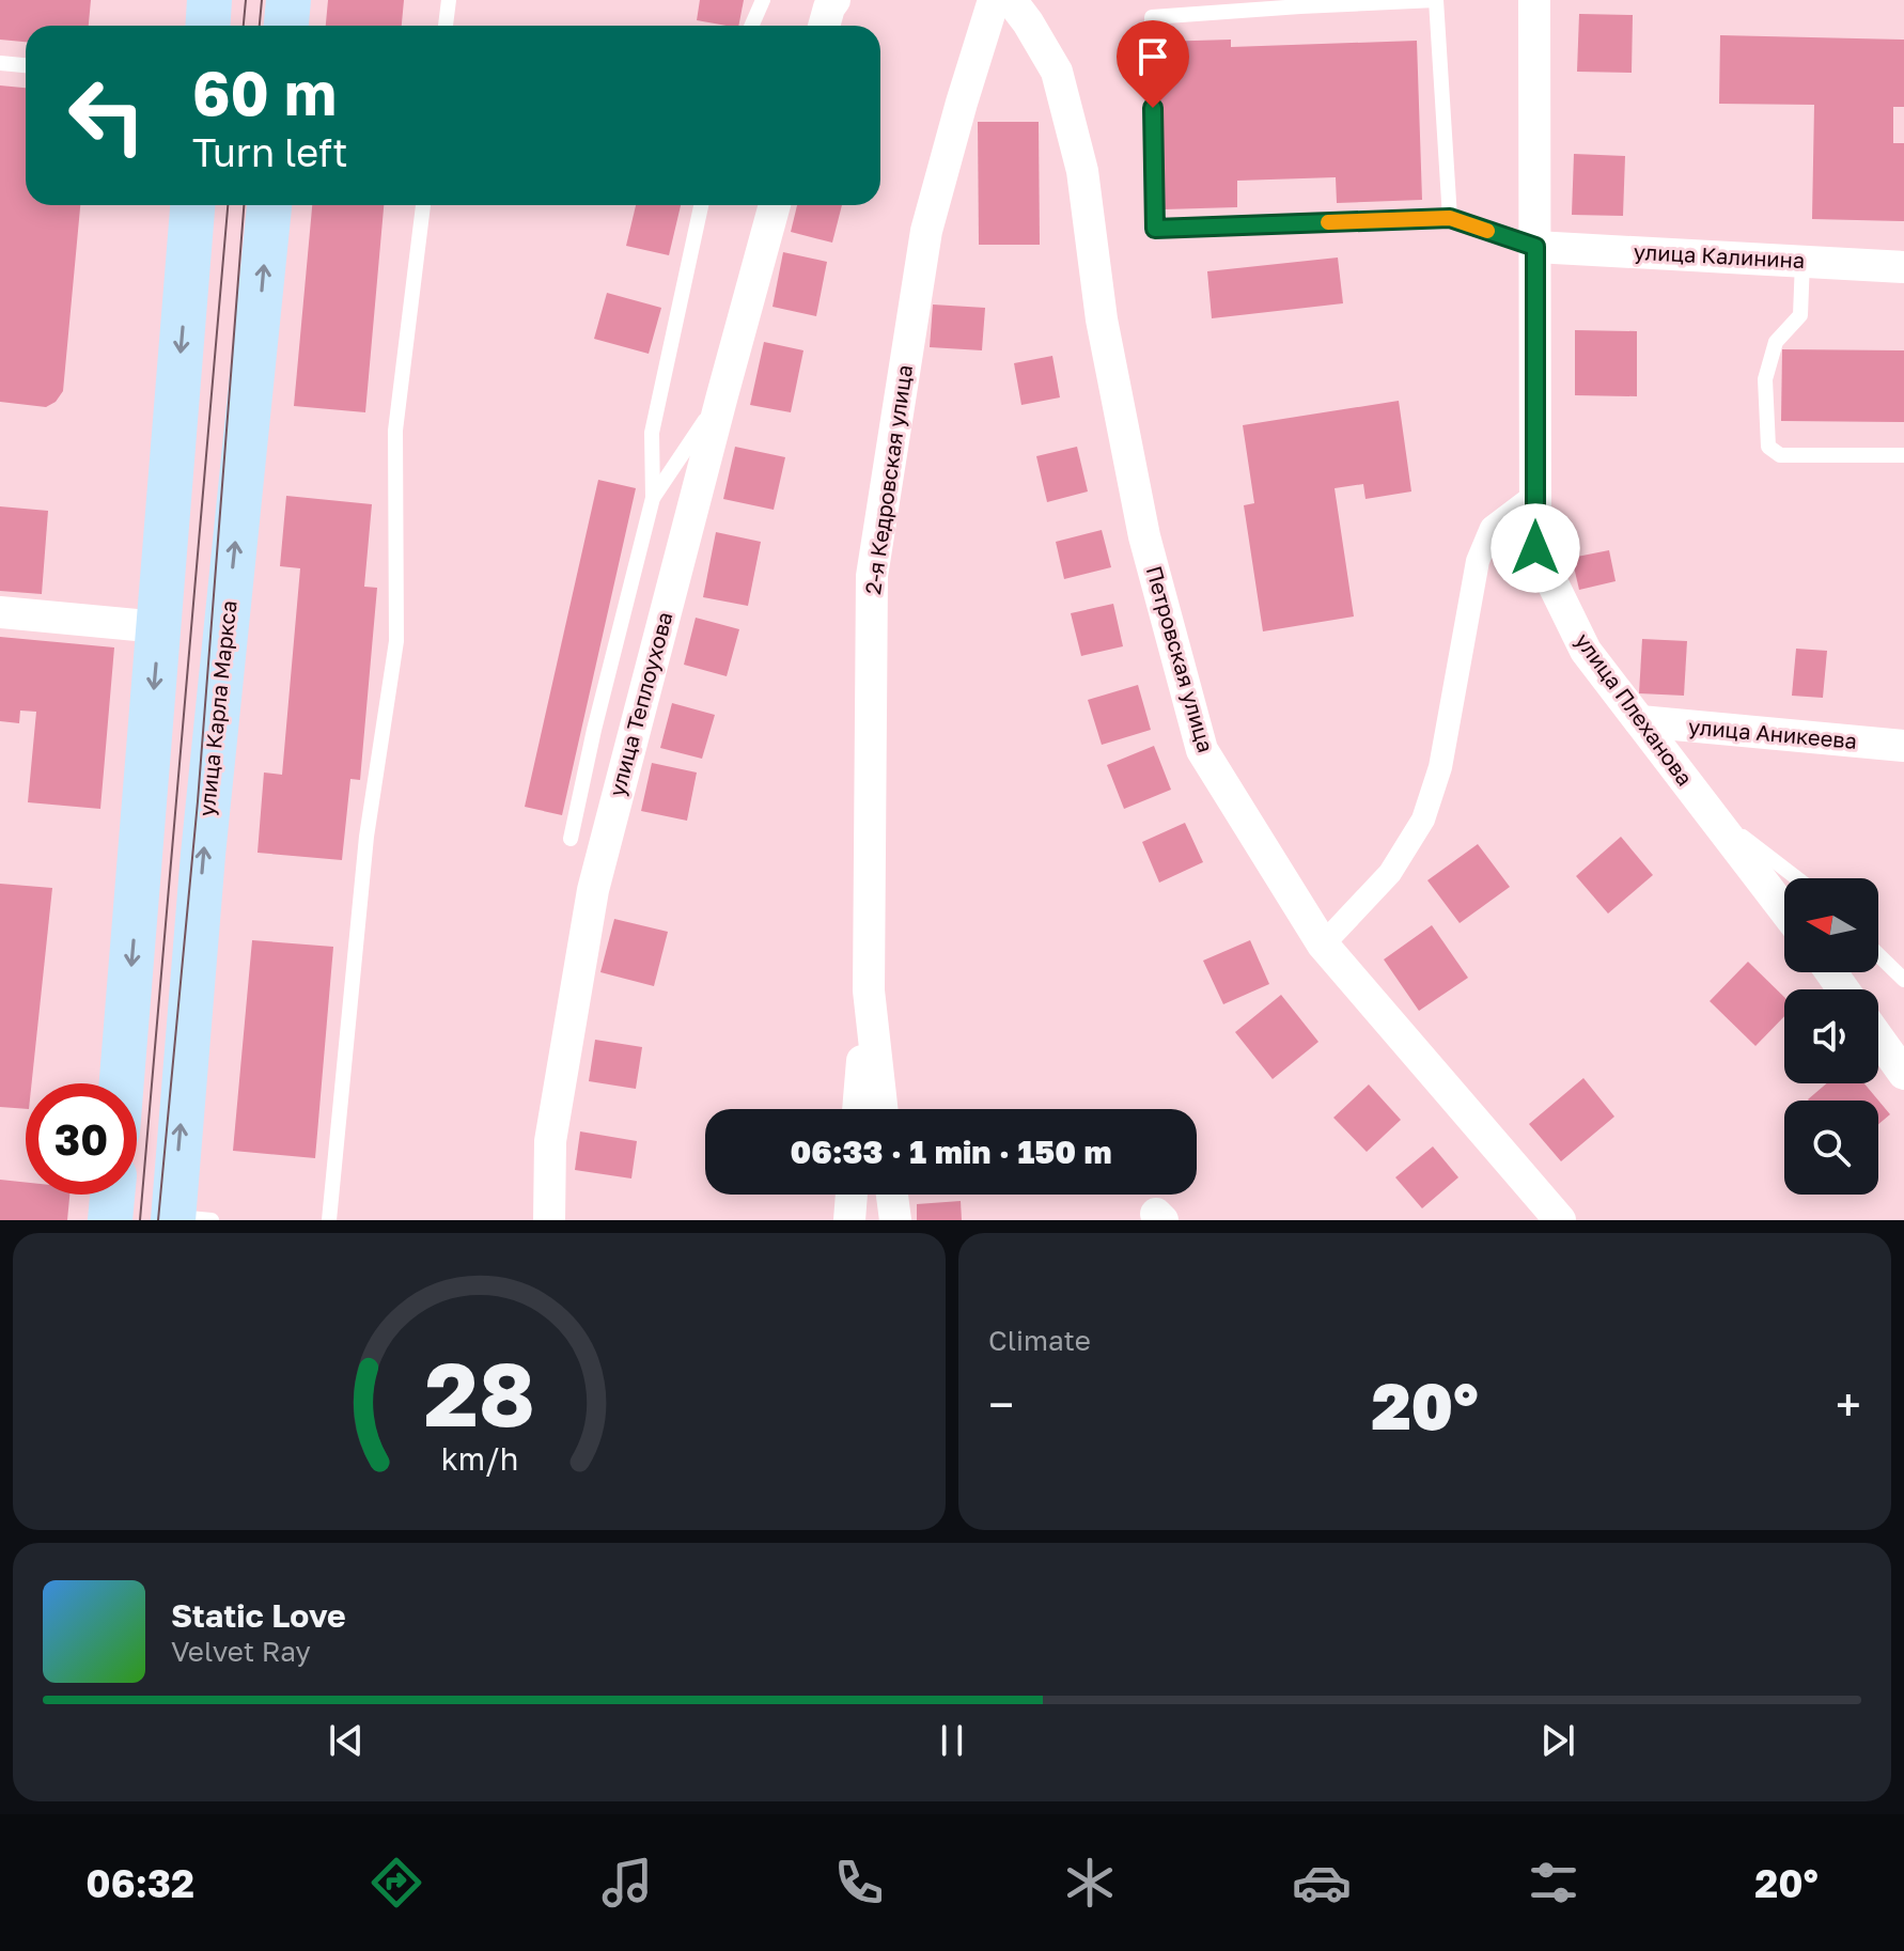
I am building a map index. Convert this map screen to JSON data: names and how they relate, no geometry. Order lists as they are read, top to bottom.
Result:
{
  "streets": {
    "main road": ["улица Карла Маркса"],
    "street": [
      "улица Калинина",
      "2-я Кедровская улица",
      "Петровская улица",
      "улица Теплоухова",
      "улица Плеханова",
      "улица Аникеева"
    ]
  },
  "crossings": [
    ["улица Калинина", "улица Плеханова"],
    ["улица Плеханова", "улица Аникеева"]
  ],
  "north": "left",
  "page": {
    "turn": ["60 m", "Turn left"],
    "limit": "30",
    "trip": "06:33 · 1 min · 150 m",
    "tile": "Climate",
    "heat": ["−", "20°", "+"],
    "song": ["Static Love", "Velvet Ray"],
    "tabs": ["06:32", "20°"],
    "gauge": ["28", "km/h"]
  }
}
